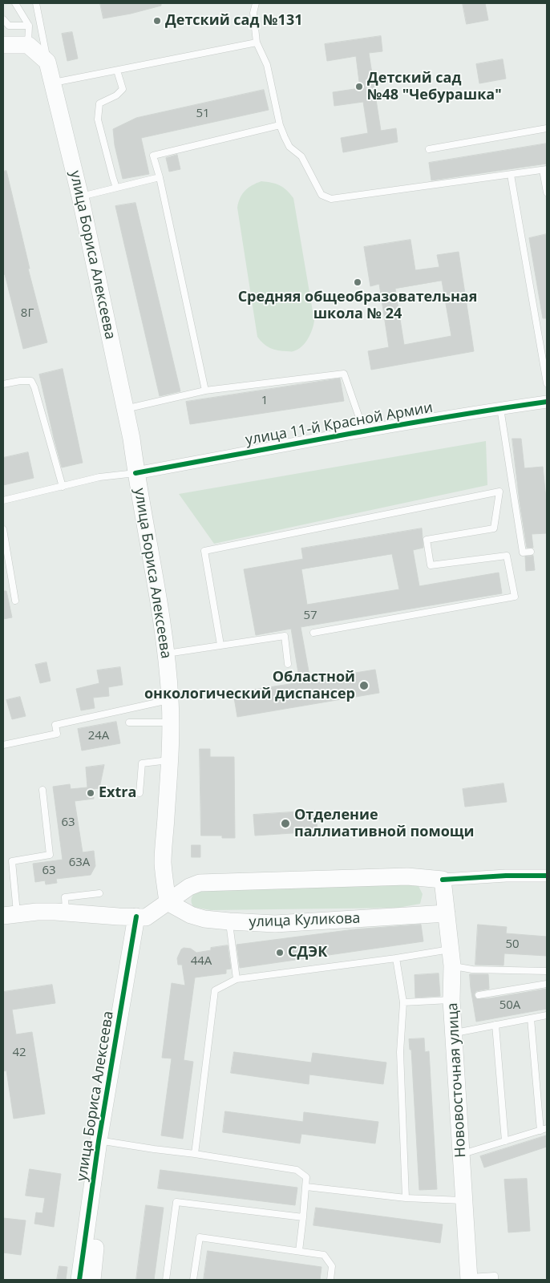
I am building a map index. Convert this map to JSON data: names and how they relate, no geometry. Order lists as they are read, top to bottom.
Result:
{
  "streets": {
    "main road": ["улица Бориса Алексеева", "улица Куликова", "Нововосточная улица"],
    "street": ["улица 11-й Красной Армии"]
  },
  "crossings": [
    ["улица Бориса Алексеева", "улица 11-й Красной Армии"],
    ["улица Бориса Алексеева", "улица Куликова"],
    ["улица Куликова", "Нововосточная улица"]
  ],
  "places": [
    "Детский сад №131",
    "Детский сад №48 \"Чебурашка\"",
    "Средняя общеобразовательная школа № 24",
    "Областной онкологический диспансер",
    "Extra",
    "Отделение паллиативной помощи",
    "СДЭК"
  ],
  "house_numbers": [
    "51",
    "8Г",
    "1",
    "57",
    "24А",
    "63",
    "63А",
    "63",
    "50",
    "44А",
    "50А",
    "42"
  ]
}
